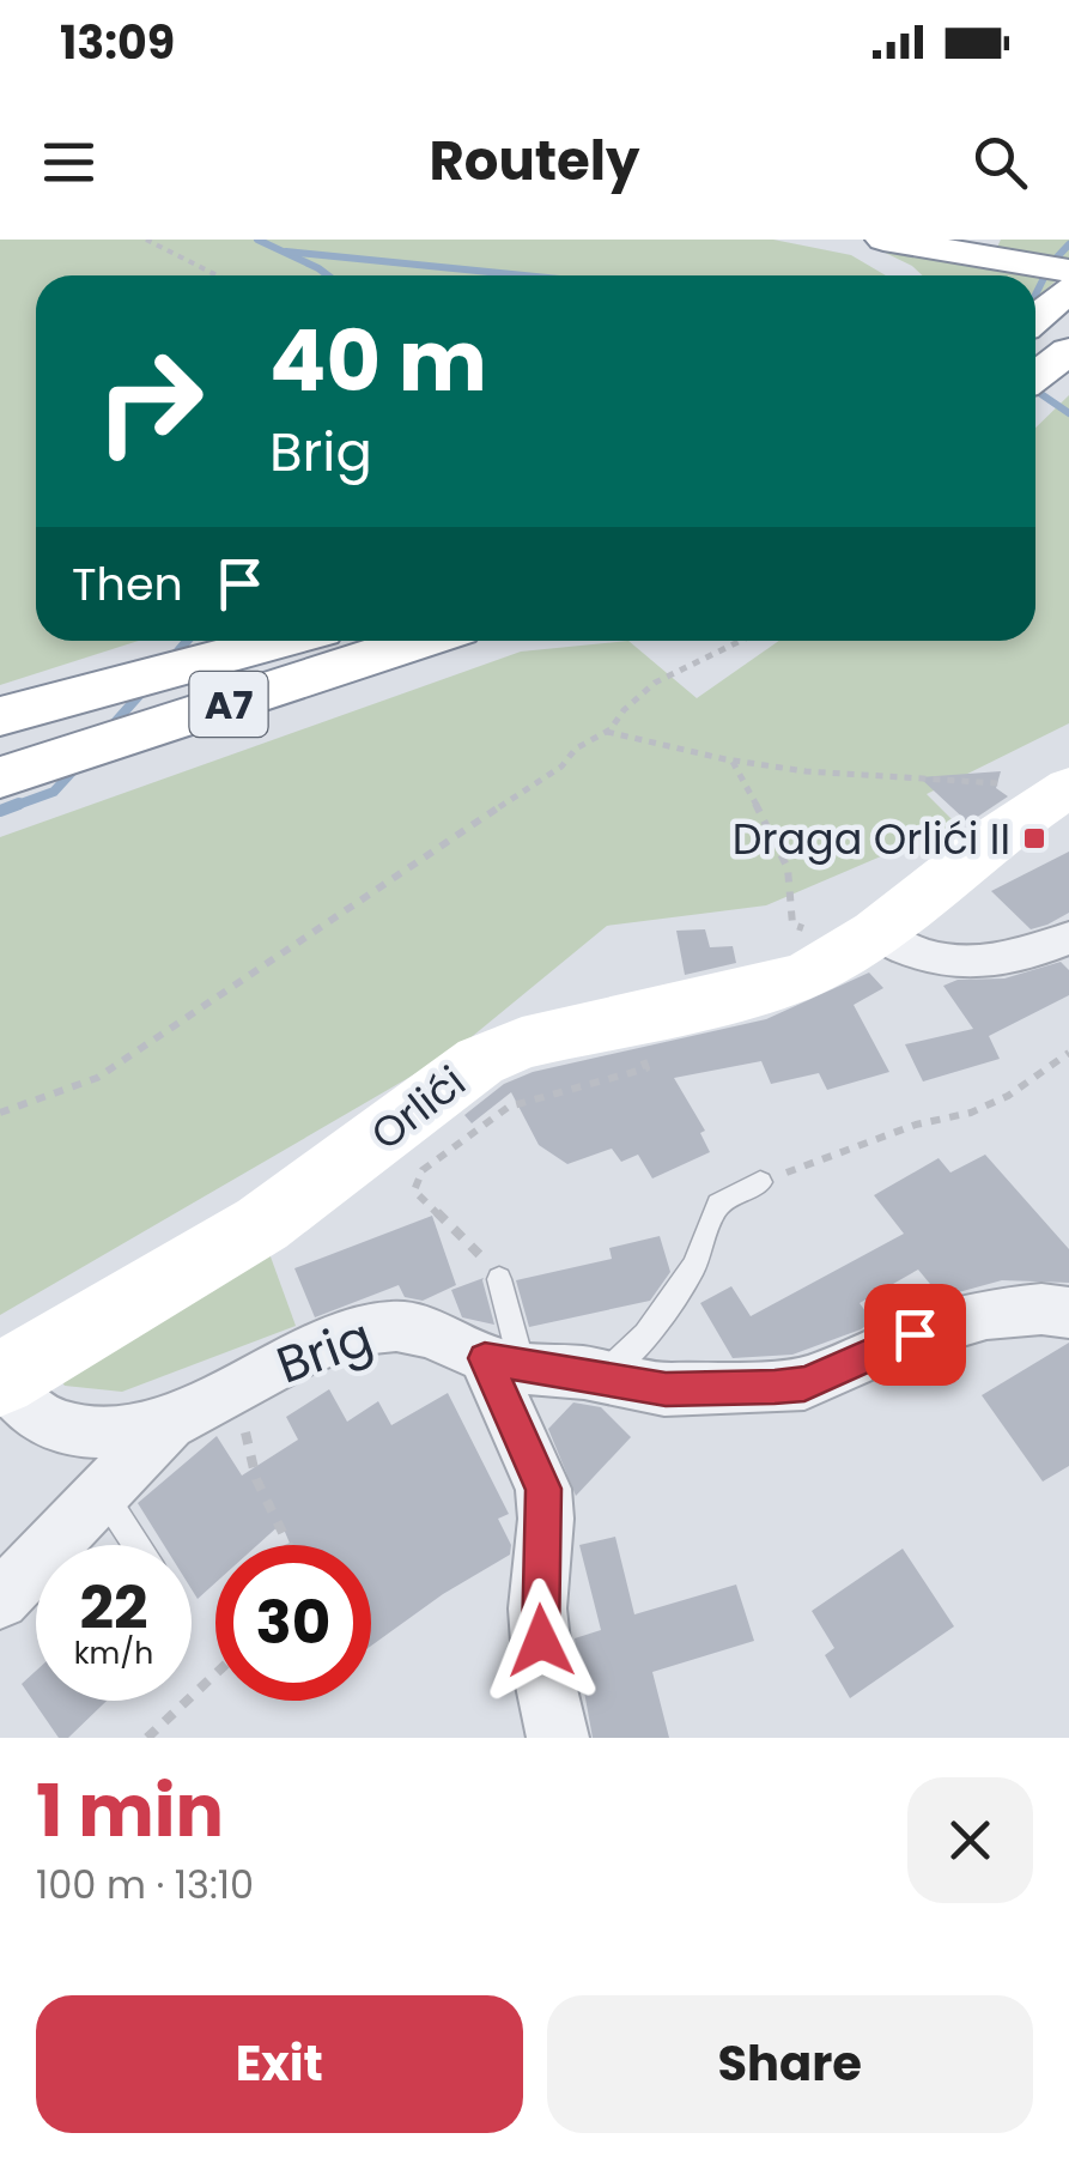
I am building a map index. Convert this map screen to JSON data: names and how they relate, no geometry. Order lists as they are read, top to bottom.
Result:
{
  "streets": {
    "highway": ["A7"],
    "street": ["Orlići", "Brig"]
  },
  "crossings": [
    ["Orlići", "Brig"]
  ],
  "places": {
    "transit": ["Draga Orlići II"]
  },
  "page": {
    "status": "13:09",
    "header": "Routely",
    "turn": ["40 m", "Brig"],
    "then": "Then",
    "speed": "22 km/h",
    "limit": "30",
    "heading": ["1 min", "100 m · 13:10"],
    "buttons": ["Exit", "Share"]
  }
}
